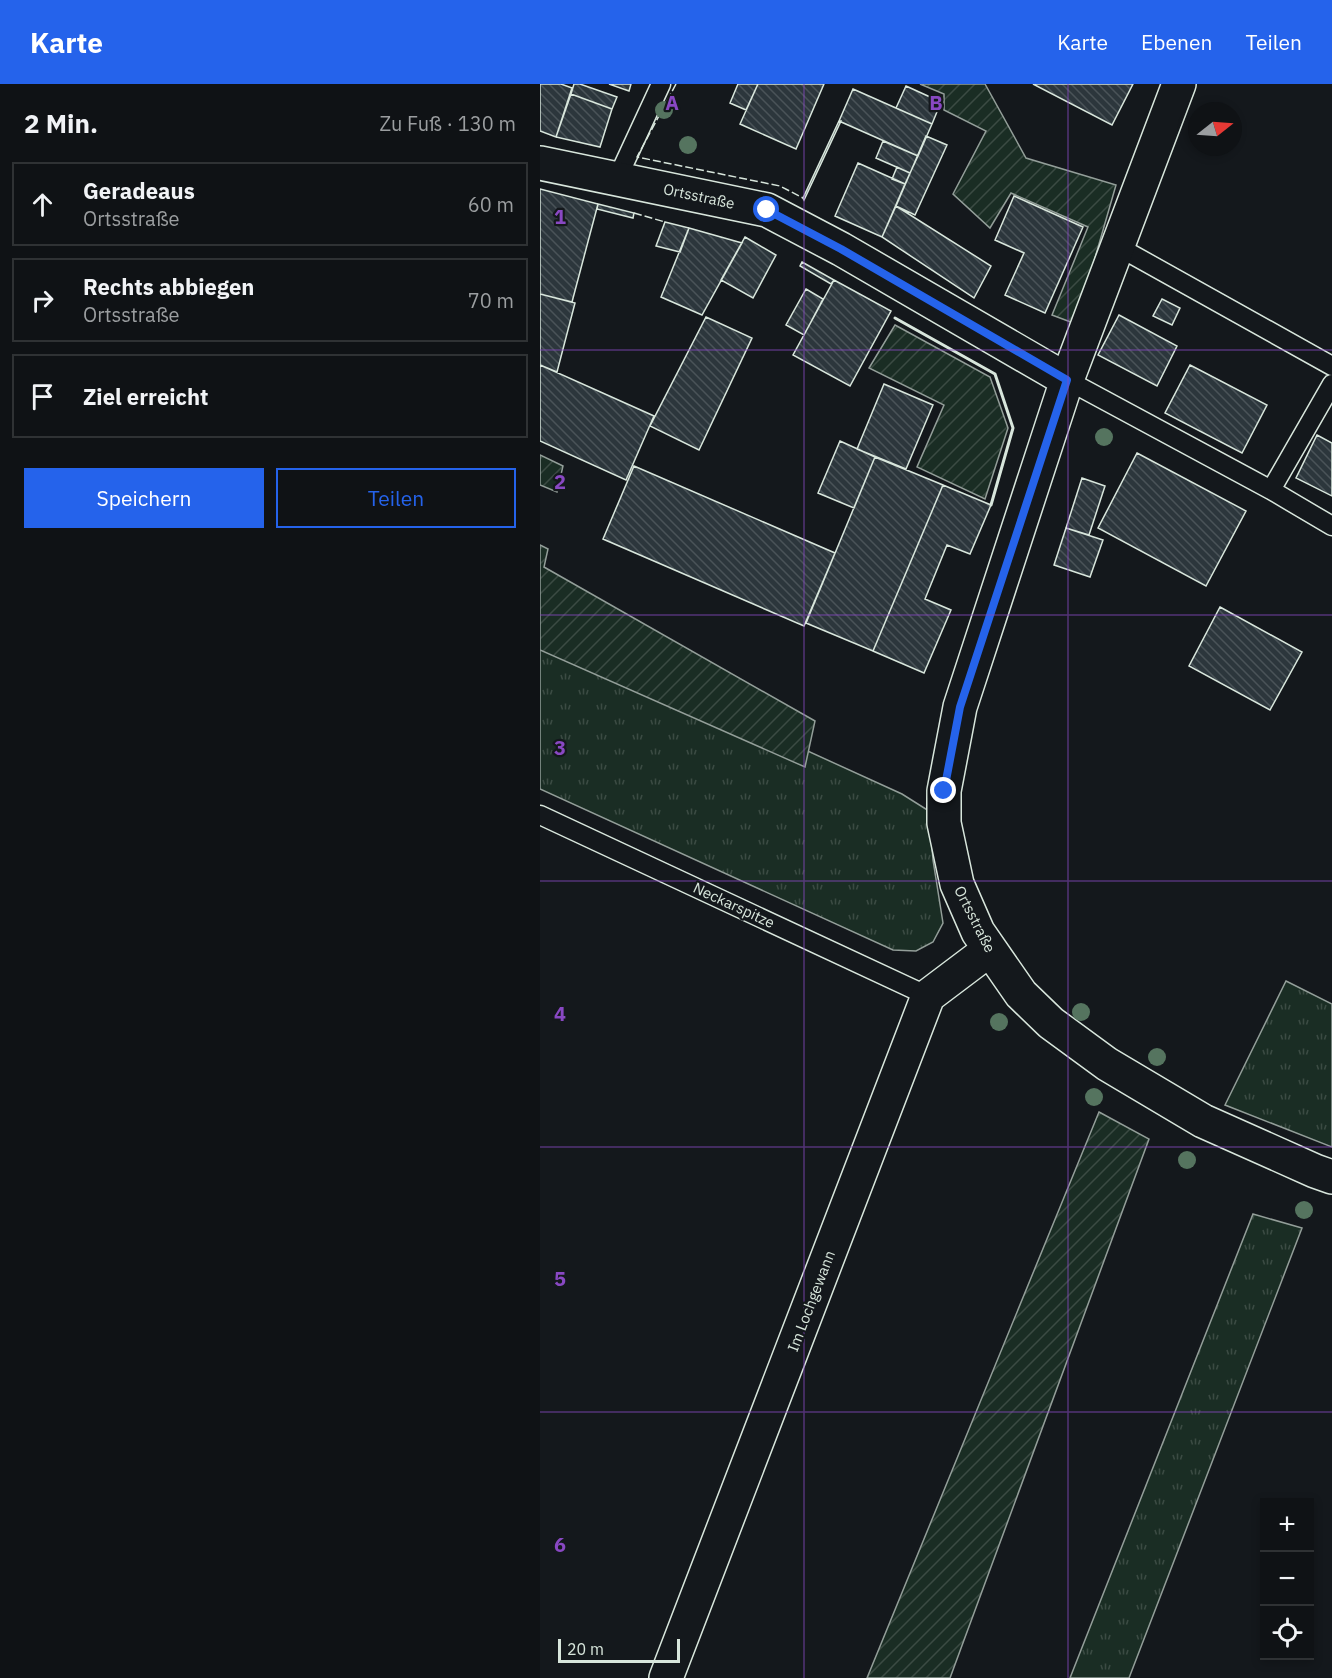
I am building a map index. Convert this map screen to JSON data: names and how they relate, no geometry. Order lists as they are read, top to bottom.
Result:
{
  "streets": {
    "street": ["Ortsstraße", "Im Lochgewann"],
    "lane": ["Neckarspitze"]
  },
  "crossings": [
    ["Neckarspitze", "Im Lochgewann"]
  ],
  "scale_bar": "20 m",
  "north": "right",
  "page": {
    "header": "Karte",
    "nav": ["Karte", "Ebenen", "Teilen"],
    "heading": ["2 Min.", "Zu Fuß · 130 m"],
    "list": [
      ["Geradeaus", "Ortsstraße", "60 m"],
      ["Rechts abbiegen", "Ortsstraße", "70 m"],
      "Ziel erreicht"
    ],
    "buttons": ["Speichern", "Teilen"],
    "map_buttons": ["+", "−"],
    "scale": "20 m"
  },
  "grid": {
    "columns": ["A", "B"],
    "rows": [
      "1",
      "2",
      "3",
      "4",
      "5",
      "6"
    ]
  }
}
